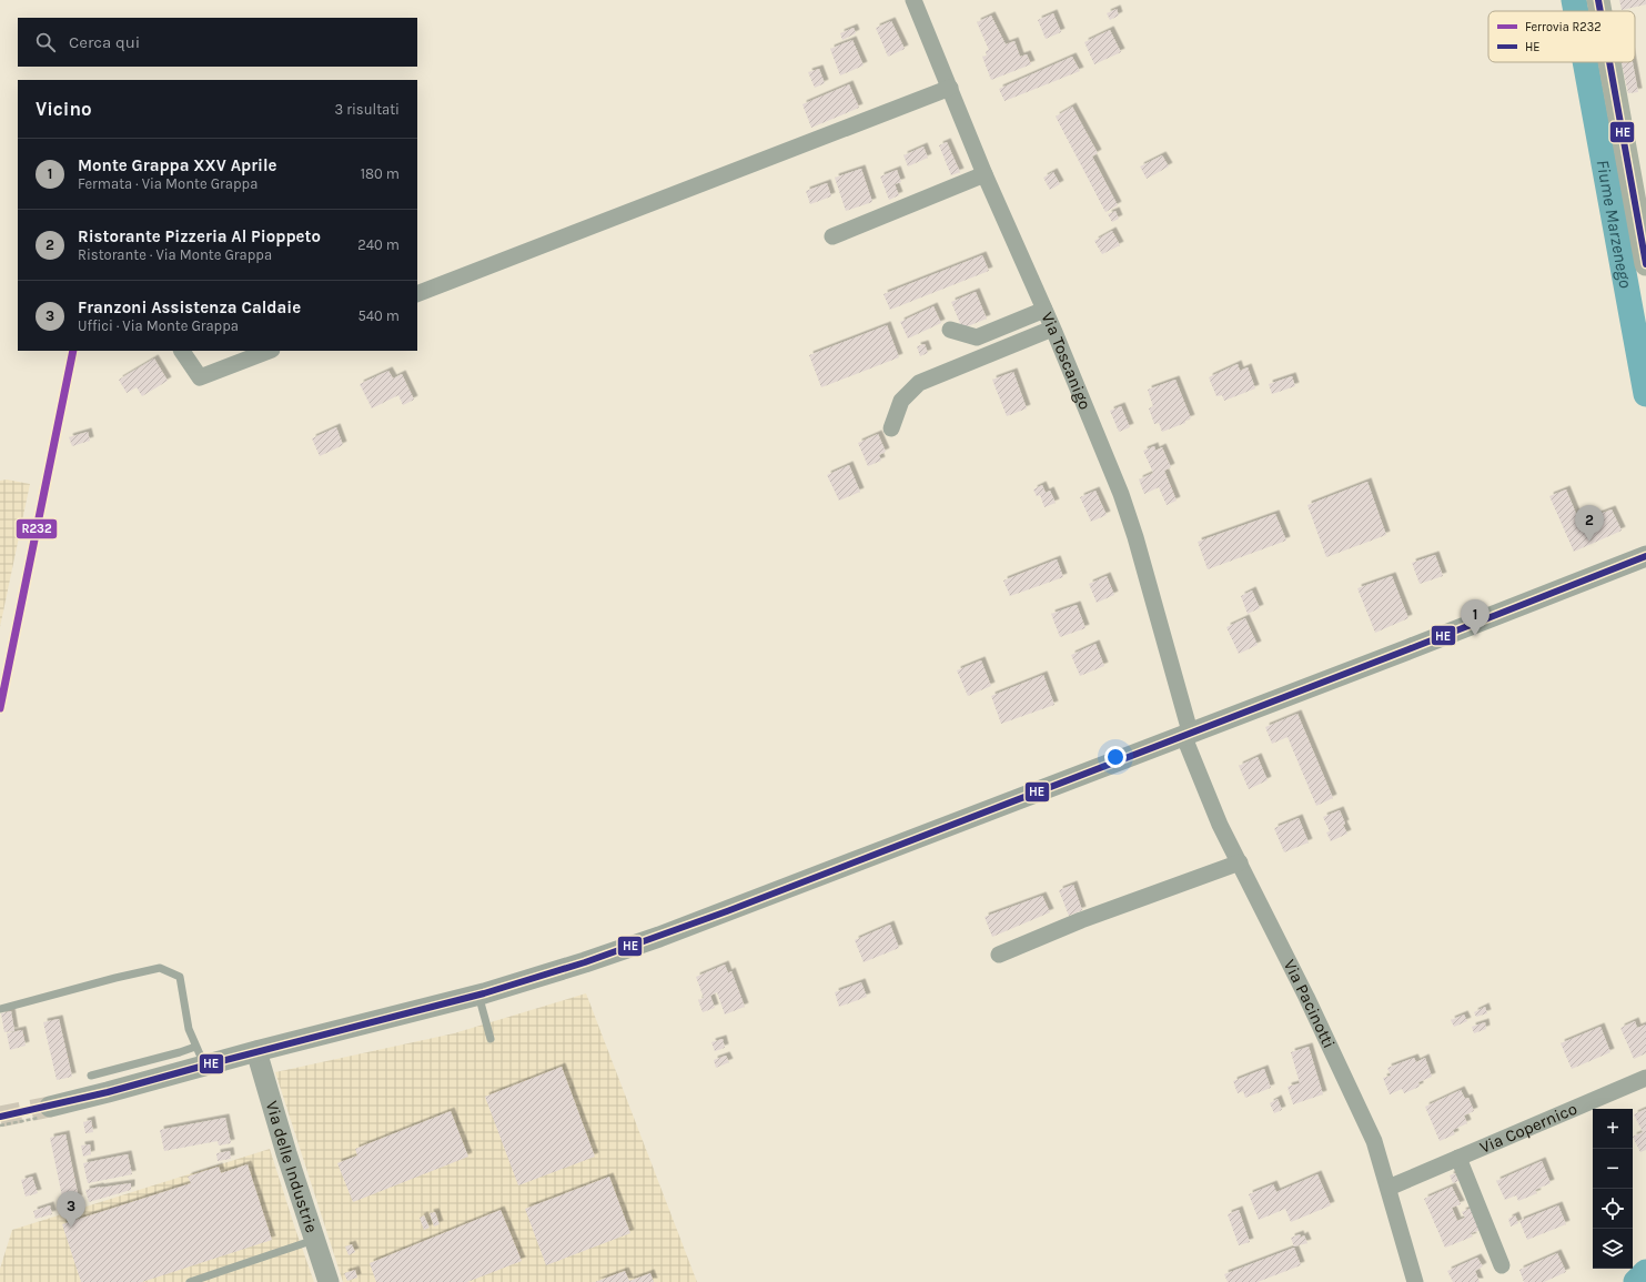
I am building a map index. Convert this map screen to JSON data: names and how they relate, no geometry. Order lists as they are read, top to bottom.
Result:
{
  "streets": {
    "street": [
      "Via Toscanigo",
      "Via Pacinotti",
      "Via Copernico",
      "Via delle Industrie"
    ]
  },
  "crossings": [
    ["Via Toscanigo", "Via Pacinotti"],
    ["Via Pacinotti", "Via Copernico"]
  ],
  "water": ["Fiume Marzenego"],
  "lines": ["transit line HE", "rail line R232"],
  "legend": ["Ferrovia R232", "HE"],
  "page": {
    "search": "Cerca qui",
    "heading": ["Vicino", "3 risultati"],
    "list": [
      {
        "mark": "1",
        "name": "Monte Grappa XXV Aprile",
        "note": "Fermata · Via Monte Grappa",
        "value": "180 m"
      },
      {
        "mark": "2",
        "name": "Ristorante Pizzeria Al Pioppeto",
        "note": "Ristorante · Via Monte Grappa",
        "value": "240 m"
      },
      {
        "mark": "3",
        "name": "Franzoni Assistenza Caldaie",
        "note": "Uffici · Via Monte Grappa",
        "value": "540 m"
      }
    ],
    "pins": ["2", "1", "3"],
    "map_buttons": ["+", "−"]
  }
}
